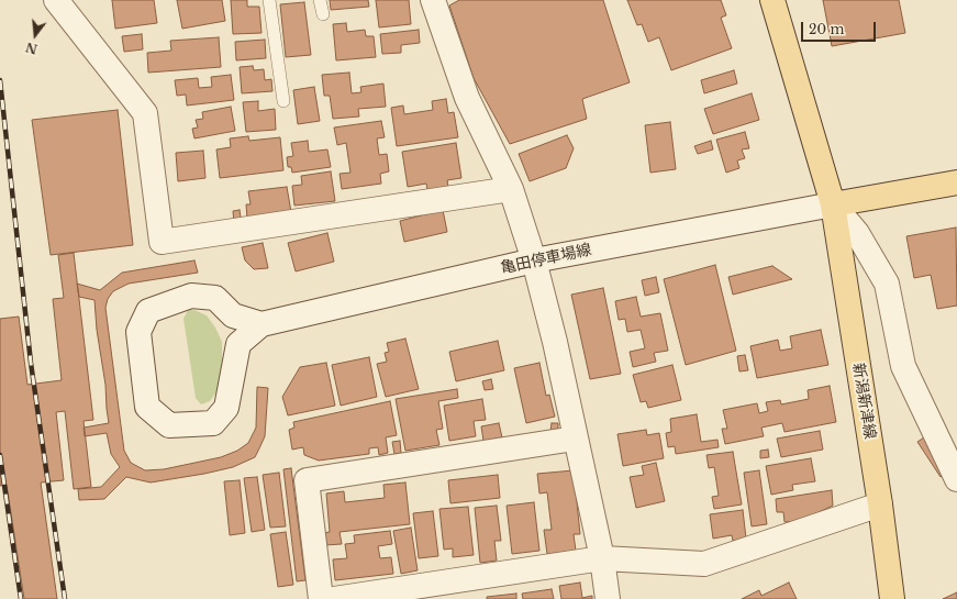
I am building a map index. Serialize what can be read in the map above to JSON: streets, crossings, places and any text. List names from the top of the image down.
{
  "streets": {
    "main road": ["新潟新津線"],
    "street": ["亀田停車場線"]
  },
  "crossings": [
    ["亀田停車場線", "新潟新津線"]
  ],
  "scale_bar": "20 m",
  "north": "bottom"
}
